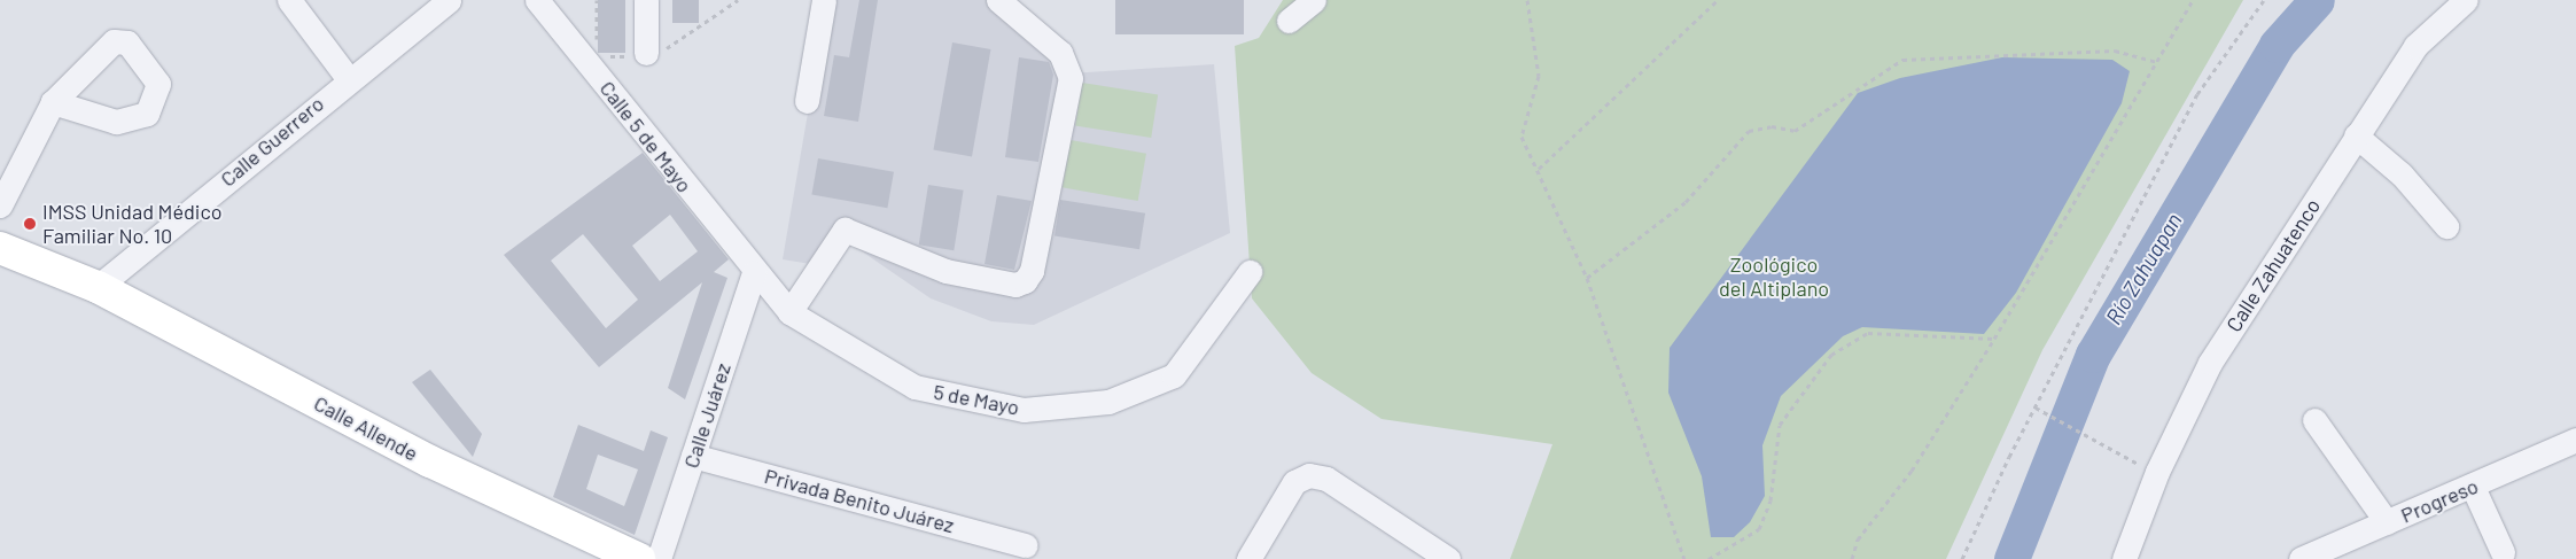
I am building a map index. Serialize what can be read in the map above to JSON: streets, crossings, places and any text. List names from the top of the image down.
{
  "streets": {
    "main road": ["Calle Allende"],
    "street": [
      "Calle 5 de Mayo",
      "Calle Guerrero",
      "Calle Zahuatenco",
      "5 de Mayo",
      "Calle Juárez",
      "Privada Benito Juárez",
      "Progreso"
    ]
  },
  "crossings": [
    ["Calle 5 de Mayo", "5 de Mayo"],
    ["Calle 5 de Mayo", "Calle Juárez"],
    ["Calle Guerrero", "Calle Allende"],
    ["5 de Mayo", "Calle Juárez"],
    ["Calle Juárez", "Privada Benito Juárez"]
  ],
  "water": ["Río Zahuapan"],
  "parks": ["Zoológico del Altiplano"],
  "places": ["IMSS Unidad Médico Familiar No. 10"]
}
